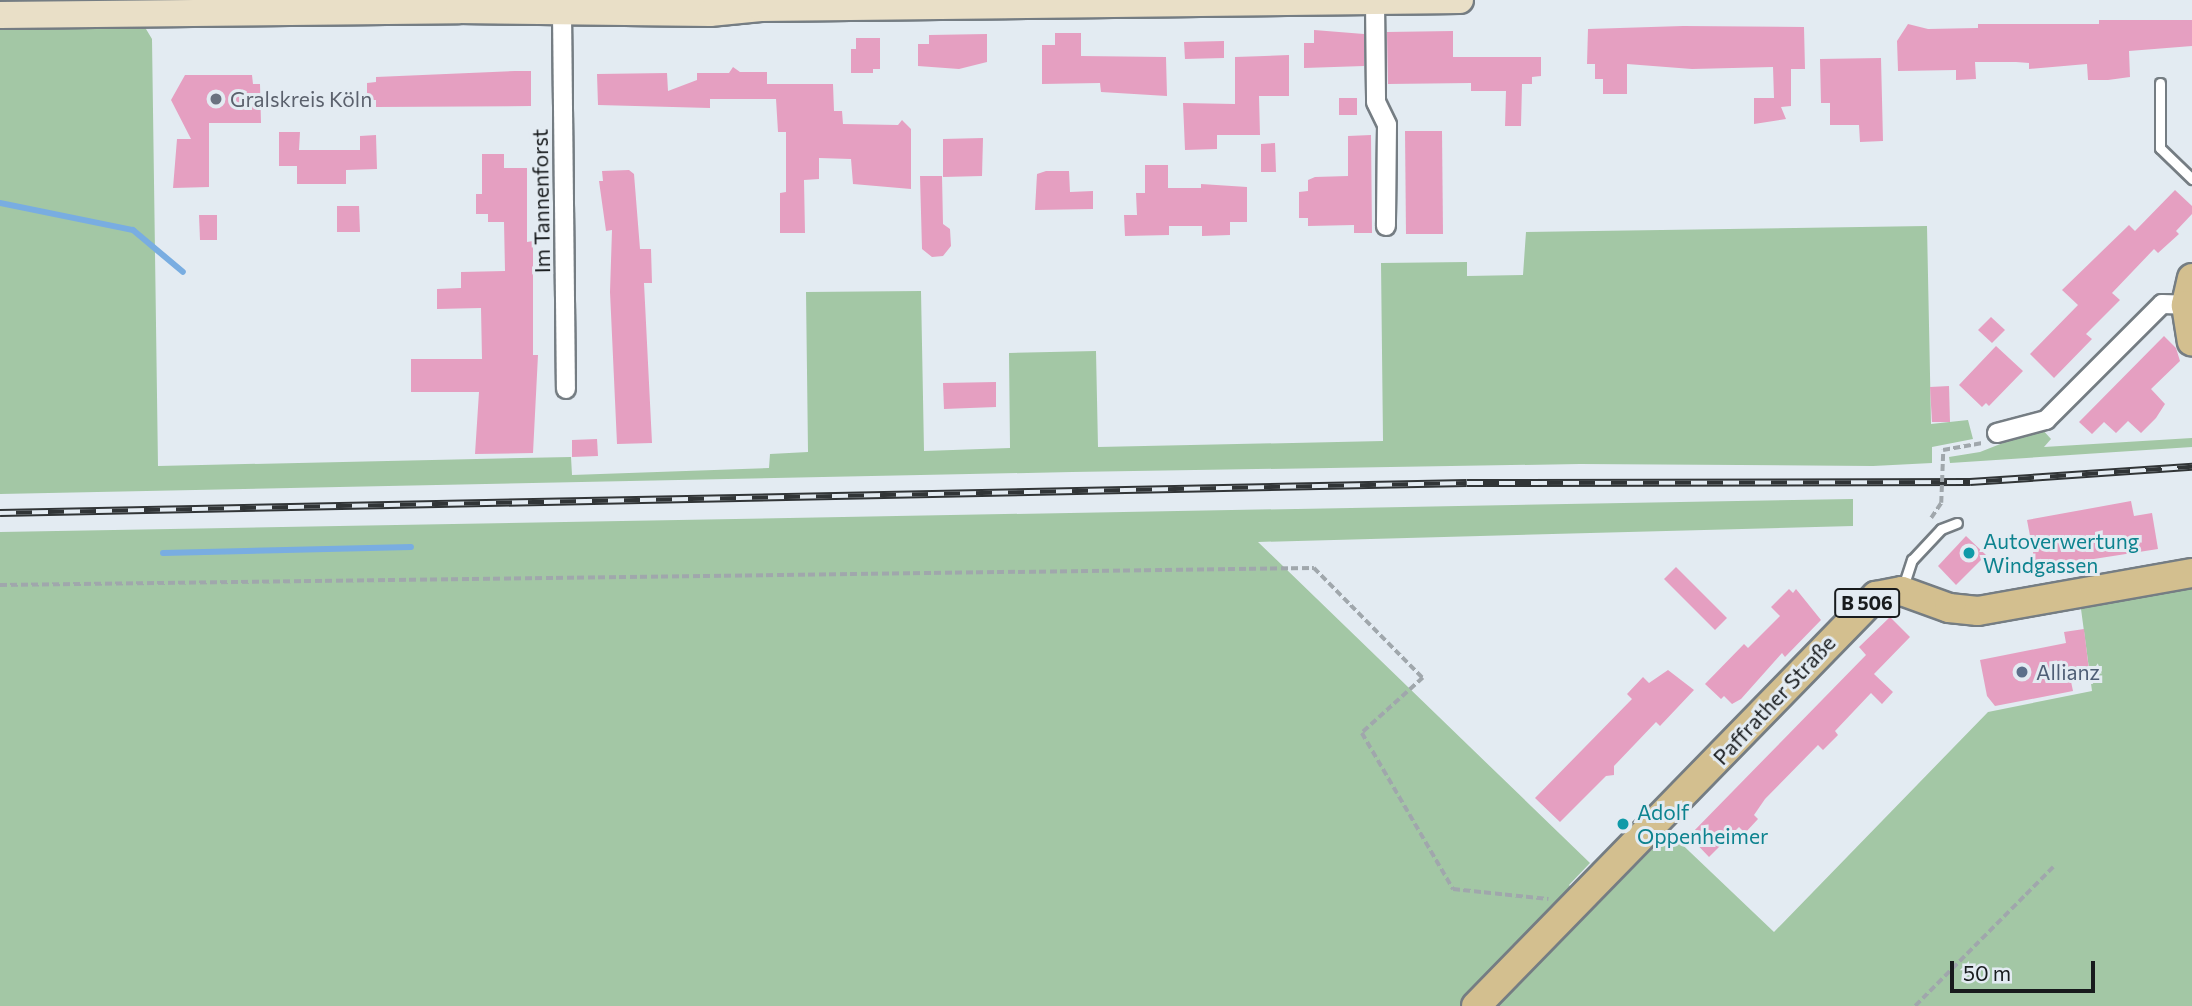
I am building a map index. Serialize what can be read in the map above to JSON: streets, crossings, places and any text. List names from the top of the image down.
{
  "streets": {
    "main road": ["B 506", "Paffrather Straße"],
    "street": ["Im Tannenforst"]
  },
  "crossings": [
    ["B 506", "Paffrather Straße"]
  ],
  "places": [
    "Gralskreis Köln",
    "Autoverwertung Windgassen",
    "Allianz",
    "Adolf Oppenheimer"
  ],
  "scale_bar": "50 m"
}
